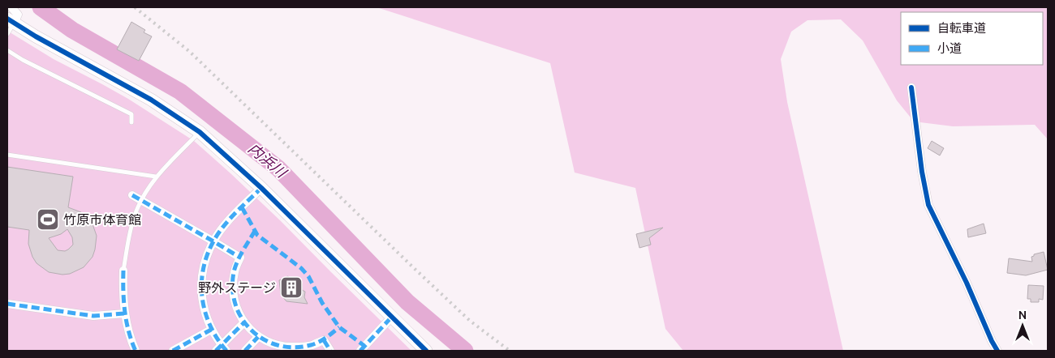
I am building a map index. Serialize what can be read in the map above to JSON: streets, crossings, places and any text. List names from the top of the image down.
{
  "water": ["内浜川"],
  "places": {
    "sports": ["竹原市体育館"],
    "building": ["野外ステージ"]
  },
  "legend": ["自転車道", "小道"],
  "north": "top"
}
